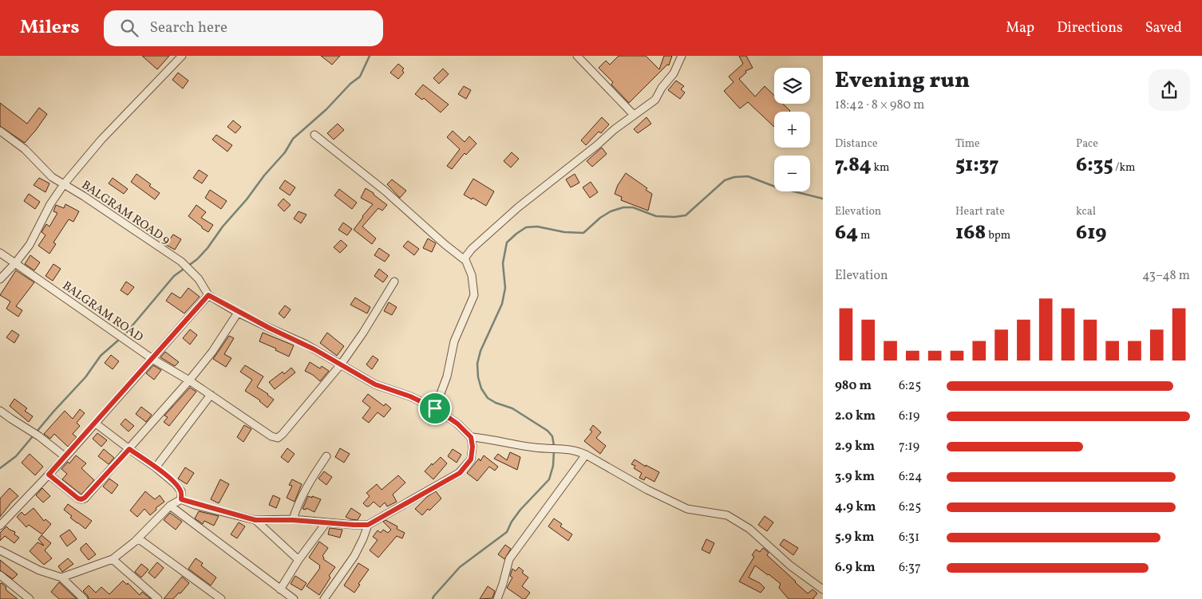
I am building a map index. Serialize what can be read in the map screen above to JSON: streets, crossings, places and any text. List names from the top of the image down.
{
  "streets": {
    "street": ["BALGRAM ROAD 9", "BALGRAM ROAD"]
  },
  "crossings": [
    ["BALGRAM ROAD 9", "BALGRAM ROAD"]
  ],
  "page": {
    "header": "Milers",
    "search": "Search here",
    "nav": ["Map", "Directions", "Saved"],
    "heading": ["Evening run", "18:42 · 8 × 980 m"],
    "map_buttons": ["+", "−"],
    "stats": [
      ["Distance", "7.84 km"],
      ["Time", "51:37"],
      ["Pace", "6:35 /km"],
      ["Elevation", "64 m"],
      ["Heart rate", "168 bpm"],
      ["kcal", "619"]
    ],
    "chart": ["Elevation", "43–48 m"],
    "list": [
      {
        "name": "980 m",
        "note": "6:25"
      },
      {
        "name": "2.0 km",
        "note": "6:19"
      },
      {
        "name": "2.9 km",
        "note": "7:19"
      },
      {
        "name": "3.9 km",
        "note": "6:24"
      },
      {
        "name": "4.9 km",
        "note": "6:25"
      },
      {
        "name": "5.9 km",
        "note": "6:31"
      },
      {
        "name": "6.9 km",
        "note": "6:37"
      }
    ]
  }
}
